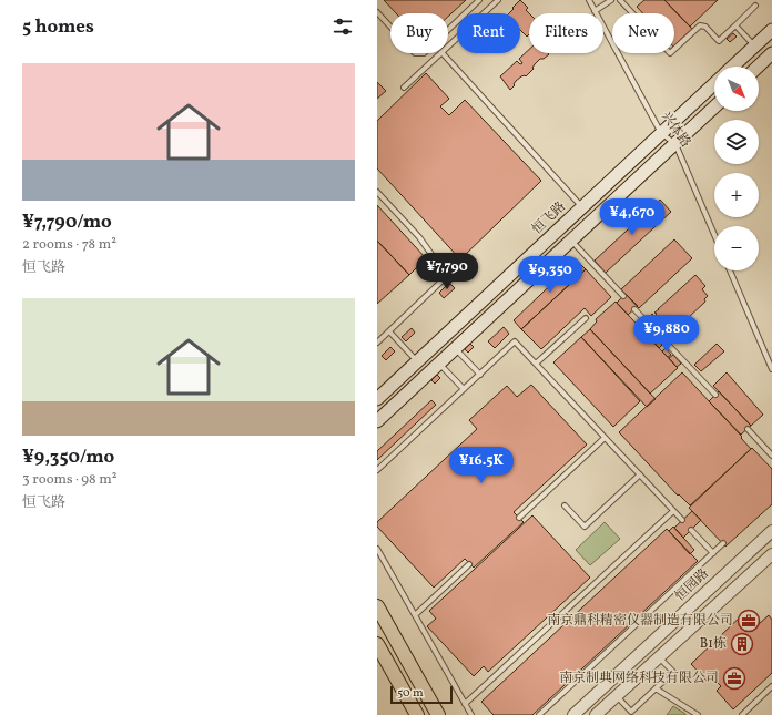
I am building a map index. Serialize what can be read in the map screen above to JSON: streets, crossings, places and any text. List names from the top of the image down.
{
  "streets": {
    "main road": ["恒飞路"],
    "street": ["恒园路"],
    "lane": ["兴体路"]
  },
  "crossings": [
    ["兴体路", "恒飞路"]
  ],
  "places": {
    "office": ["南京鼎科精密仪器制造有限公司", "南京制典网络科技有限公司"],
    "building": ["B1栋"]
  },
  "scale_bar": "50 m",
  "north": "bottom right",
  "page": {
    "heading": "5 homes",
    "chip": [
      "Buy",
      "Rent",
      "Filters",
      "New"
    ],
    "list": [
      {
        "name": "¥7,790/mo",
        "note": "2 rooms · 78 m² · 恒飞路"
      },
      {
        "name": "¥9,350/mo",
        "note": "3 rooms · 98 m² · 恒飞路"
      }
    ],
    "map_buttons": ["+", "−"],
    "price": [
      "¥4,670",
      "¥7,790",
      "¥9,350",
      "¥9,880",
      "¥16.5K"
    ],
    "scale": "50 m"
  }
}
